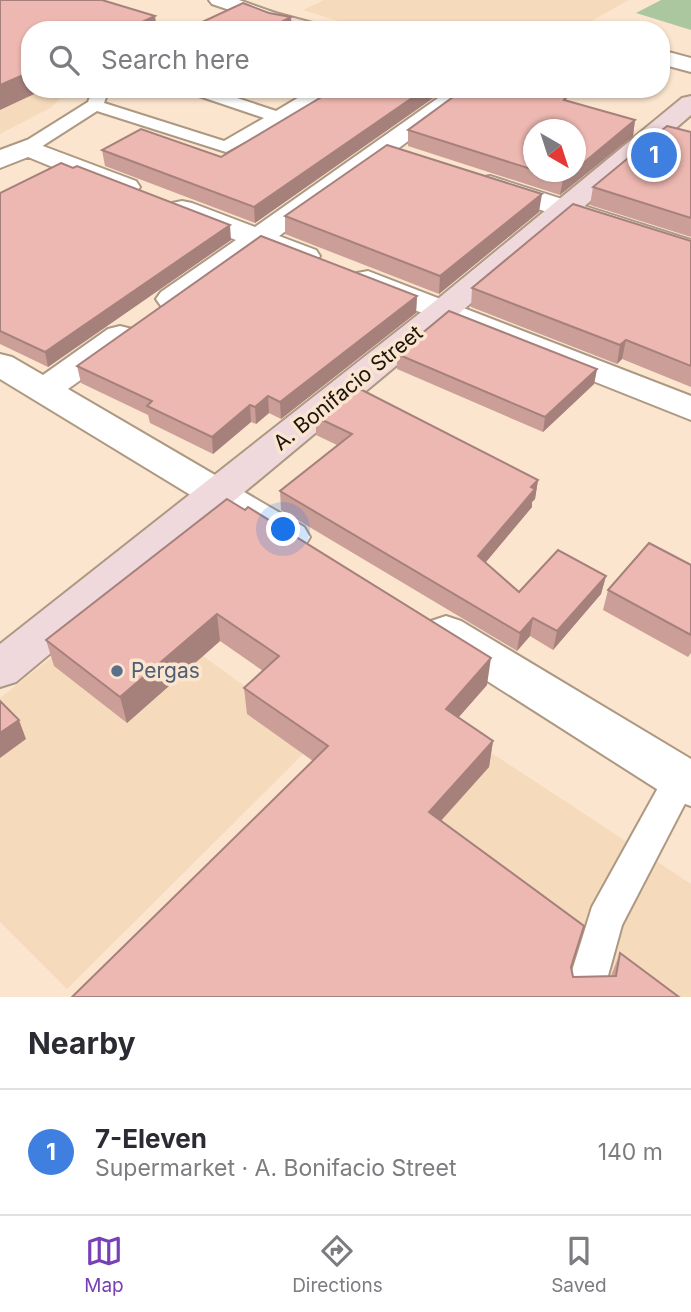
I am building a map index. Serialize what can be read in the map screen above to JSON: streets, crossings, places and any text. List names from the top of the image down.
{
  "streets": {
    "main road": ["A. Bonifacio Street"]
  },
  "places": ["Pergas"],
  "north": "bottom right",
  "page": {
    "search": "Search here",
    "pins": "1",
    "heading": "Nearby",
    "list": [
      {
        "mark": "1",
        "name": "7-Eleven",
        "note": "Supermarket · A. Bonifacio Street",
        "value": "140 m"
      }
    ],
    "nav": ["Map", "Directions", "Saved"]
  }
}
